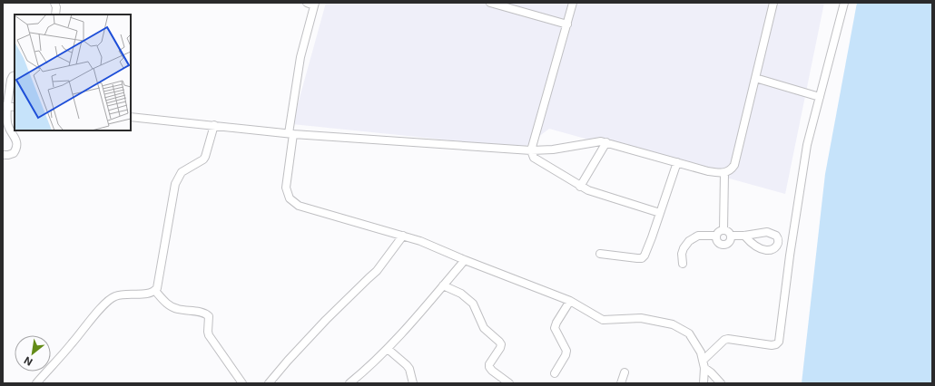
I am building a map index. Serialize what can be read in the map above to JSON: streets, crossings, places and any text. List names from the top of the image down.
{
  "north": "bottom left"
}
